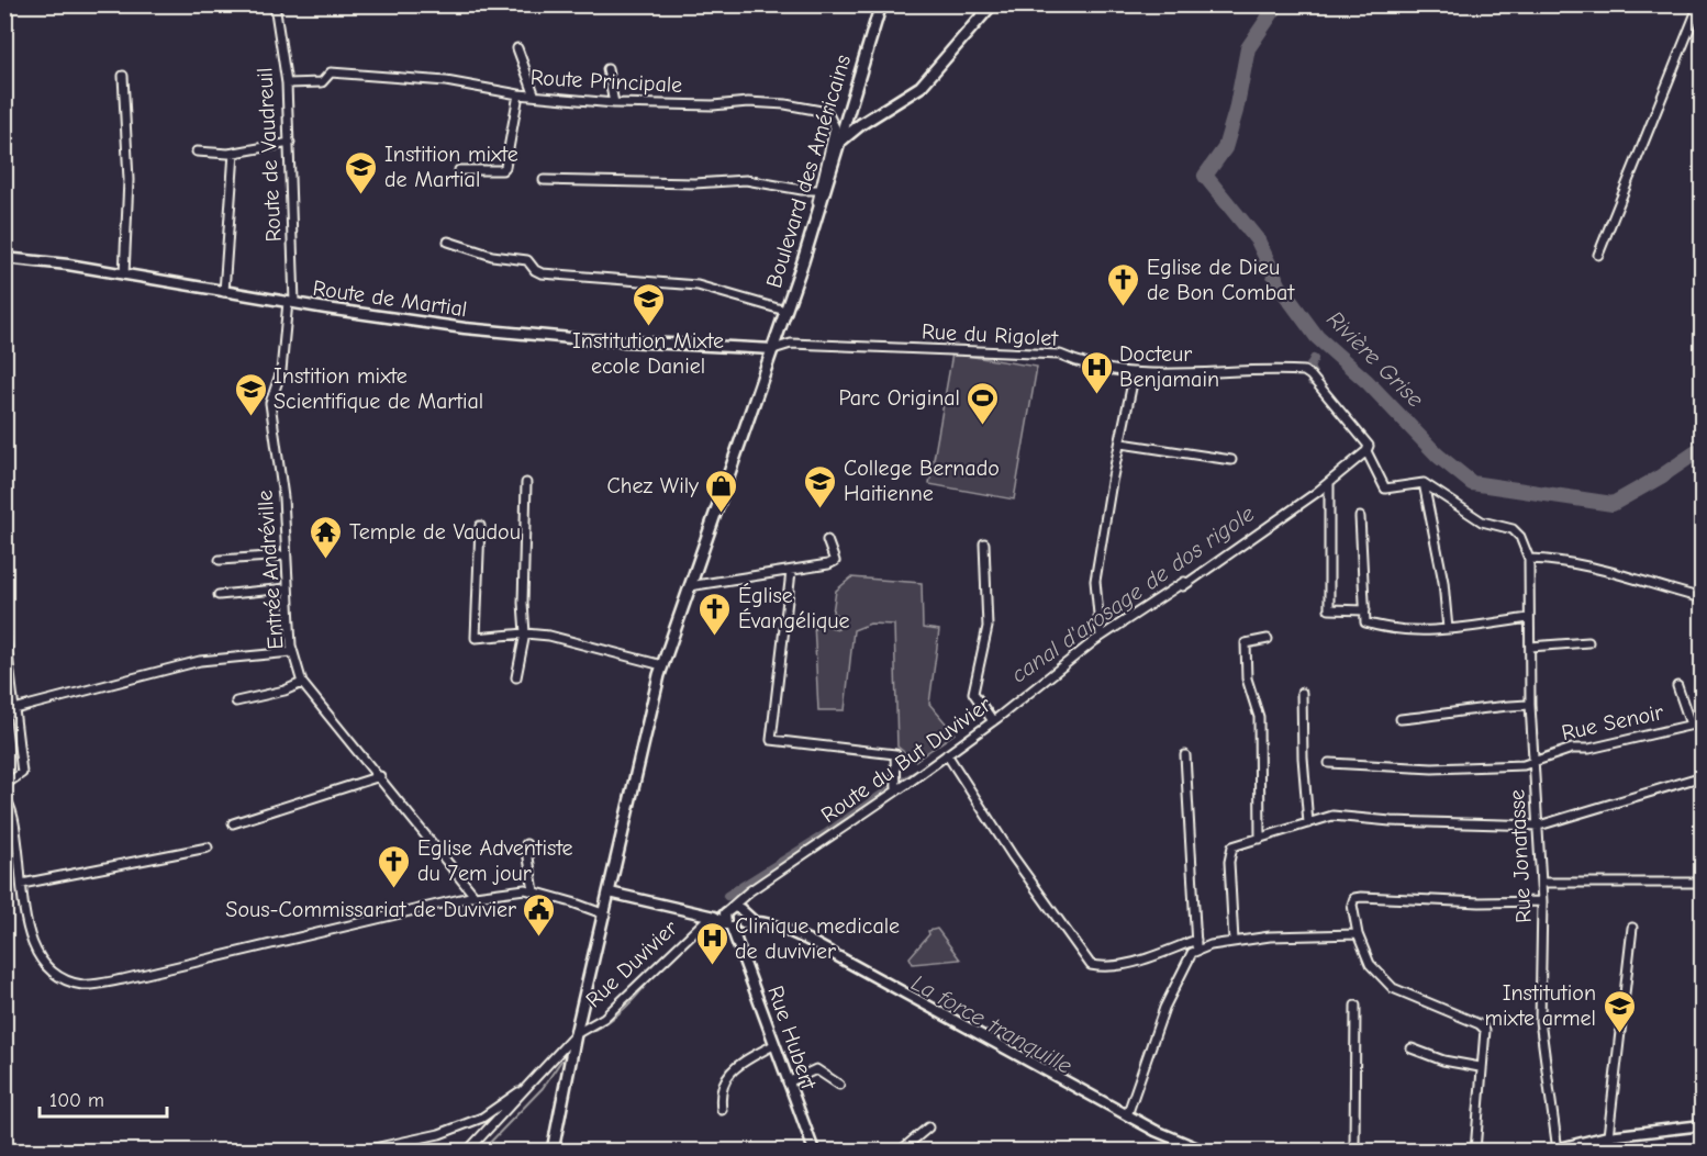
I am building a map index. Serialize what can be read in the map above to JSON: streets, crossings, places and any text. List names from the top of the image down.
{
  "streets": {
    "main road": ["Boulevard des Américains"],
    "street": [
      "Route Principale",
      "Route de Vaudreuil",
      "Route de Martial",
      "Rue du Rigolet",
      "Entrée Andréville",
      "Rue Senoir",
      "Route du But Duvivier",
      "Rue Jonatasse",
      "Rue Duvivier",
      "Rue Hubert"
    ]
  },
  "crossings": [
    ["Route Principale", "Route de Vaudreuil"],
    ["Route Principale", "Boulevard des Américains"],
    ["Route de Vaudreuil", "Route de Martial"],
    ["Route de Vaudreuil", "Entrée Andréville"],
    ["Boulevard des Américains", "Route de Martial"],
    ["Boulevard des Américains", "Rue du Rigolet"],
    ["Boulevard des Américains", "Rue Duvivier"],
    ["Route de Martial", "Rue du Rigolet"],
    ["Route de Martial", "Entrée Andréville"],
    ["Rue du Rigolet", "Route du But Duvivier"],
    ["Rue Senoir", "Rue Jonatasse"],
    ["Route du But Duvivier", "Rue Hubert"]
  ],
  "water": ["Rivière Grise", "canal d'arosage de dos rigole", "La force tranquille"],
  "places": {
    "school or university": [
      "Instition mixte de Martial",
      "Institution Mixte ecole Daniel",
      "Instition mixte Scientifique de Martial",
      "College Bernado Haitienne",
      "Institution mixte armel"
    ],
    "church": ["Eglise de Dieu de Bon Combat", "Église Évangélique", "Eglise Adventiste du 7em jour"],
    "hospital": ["Docteur Benjamain", "Clinique medicale de duvivier"],
    "sports": ["Parc Original"],
    "shop": ["Chez Wily"],
    "temple": ["Temple de Vaudou"],
    "public building": ["Sous-Commissariat de Duvivier"]
  },
  "scale_bar": "100 m"
}
